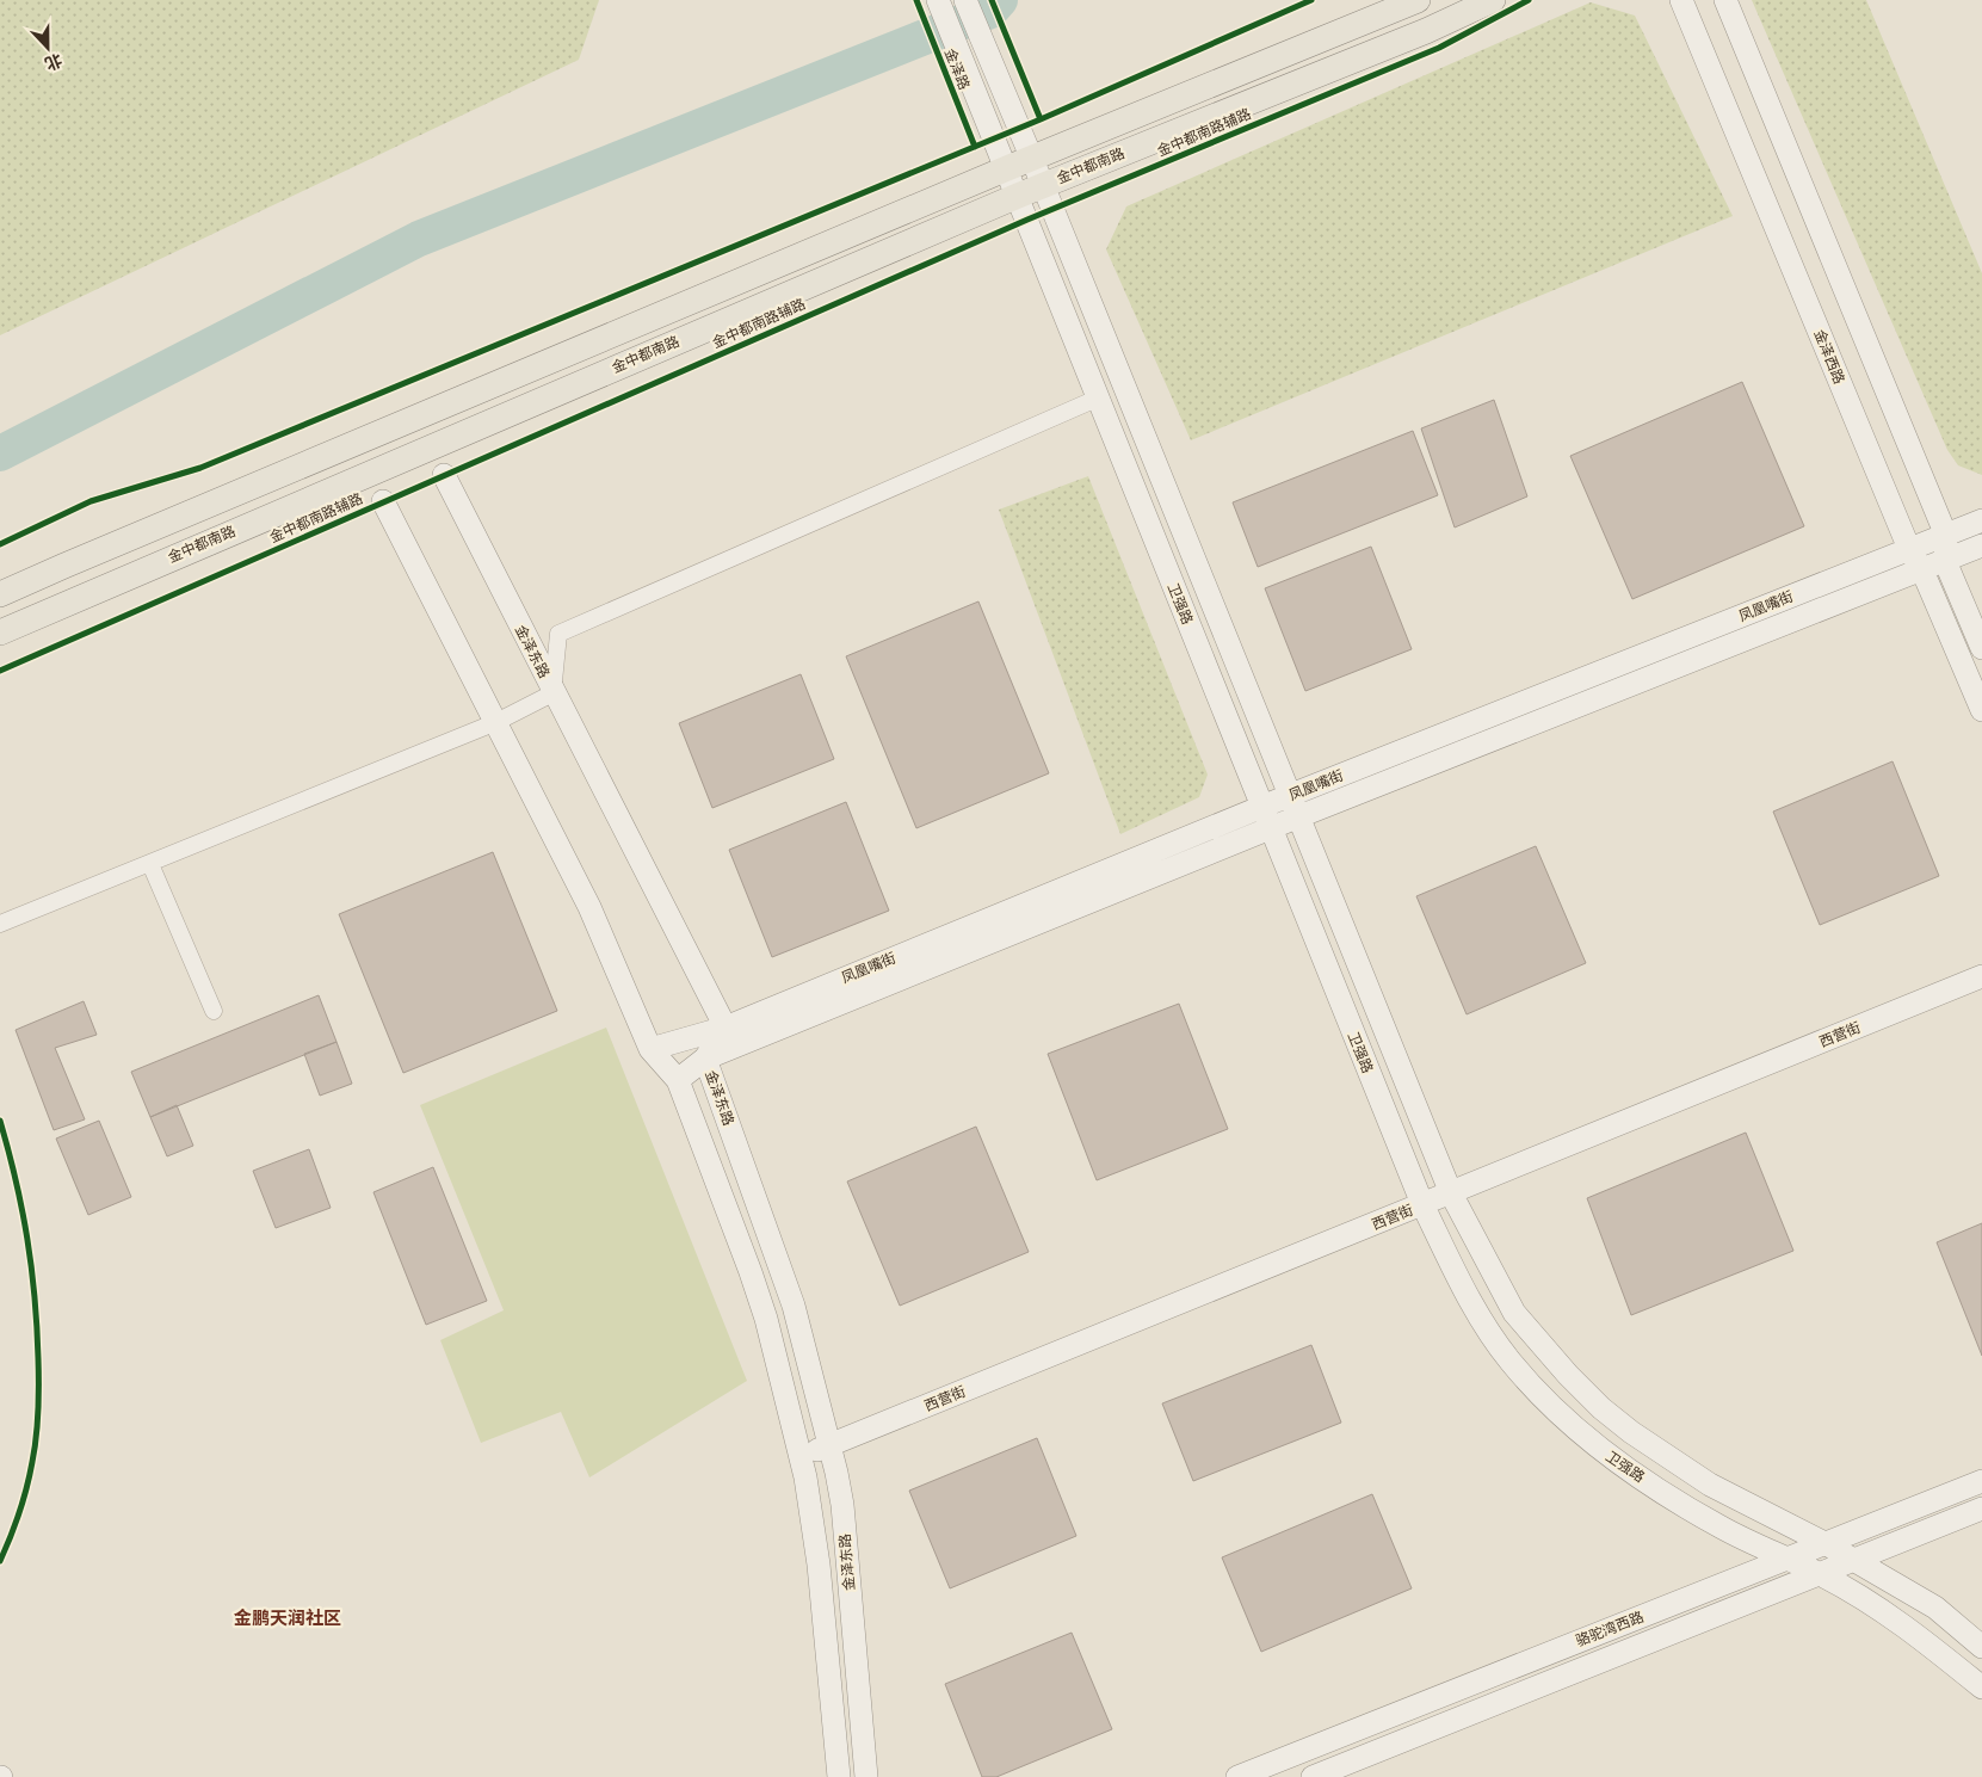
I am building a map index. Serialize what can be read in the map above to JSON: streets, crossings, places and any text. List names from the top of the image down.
{
  "streets": {
    "main road": ["金中都南路"],
    "street": [
      "金泽路",
      "金泽西路",
      "卫强路",
      "凤凰嘴街",
      "金泽东路",
      "西营街",
      "骆驼湾西路"
    ],
    "cycle path": ["金中都南路辅路"]
  },
  "crossings": [
    ["金泽路", "金中都南路"],
    ["金泽路", "卫强路"],
    ["金中都南路", "卫强路"],
    ["金泽西路", "凤凰嘴街"],
    ["卫强路", "凤凰嘴街"],
    ["卫强路", "西营街"],
    ["卫强路", "骆驼湾西路"],
    ["凤凰嘴街", "金泽东路"],
    ["金泽东路", "西营街"]
  ],
  "districts": ["金鹏天润社区"],
  "north": "bottom"
}
